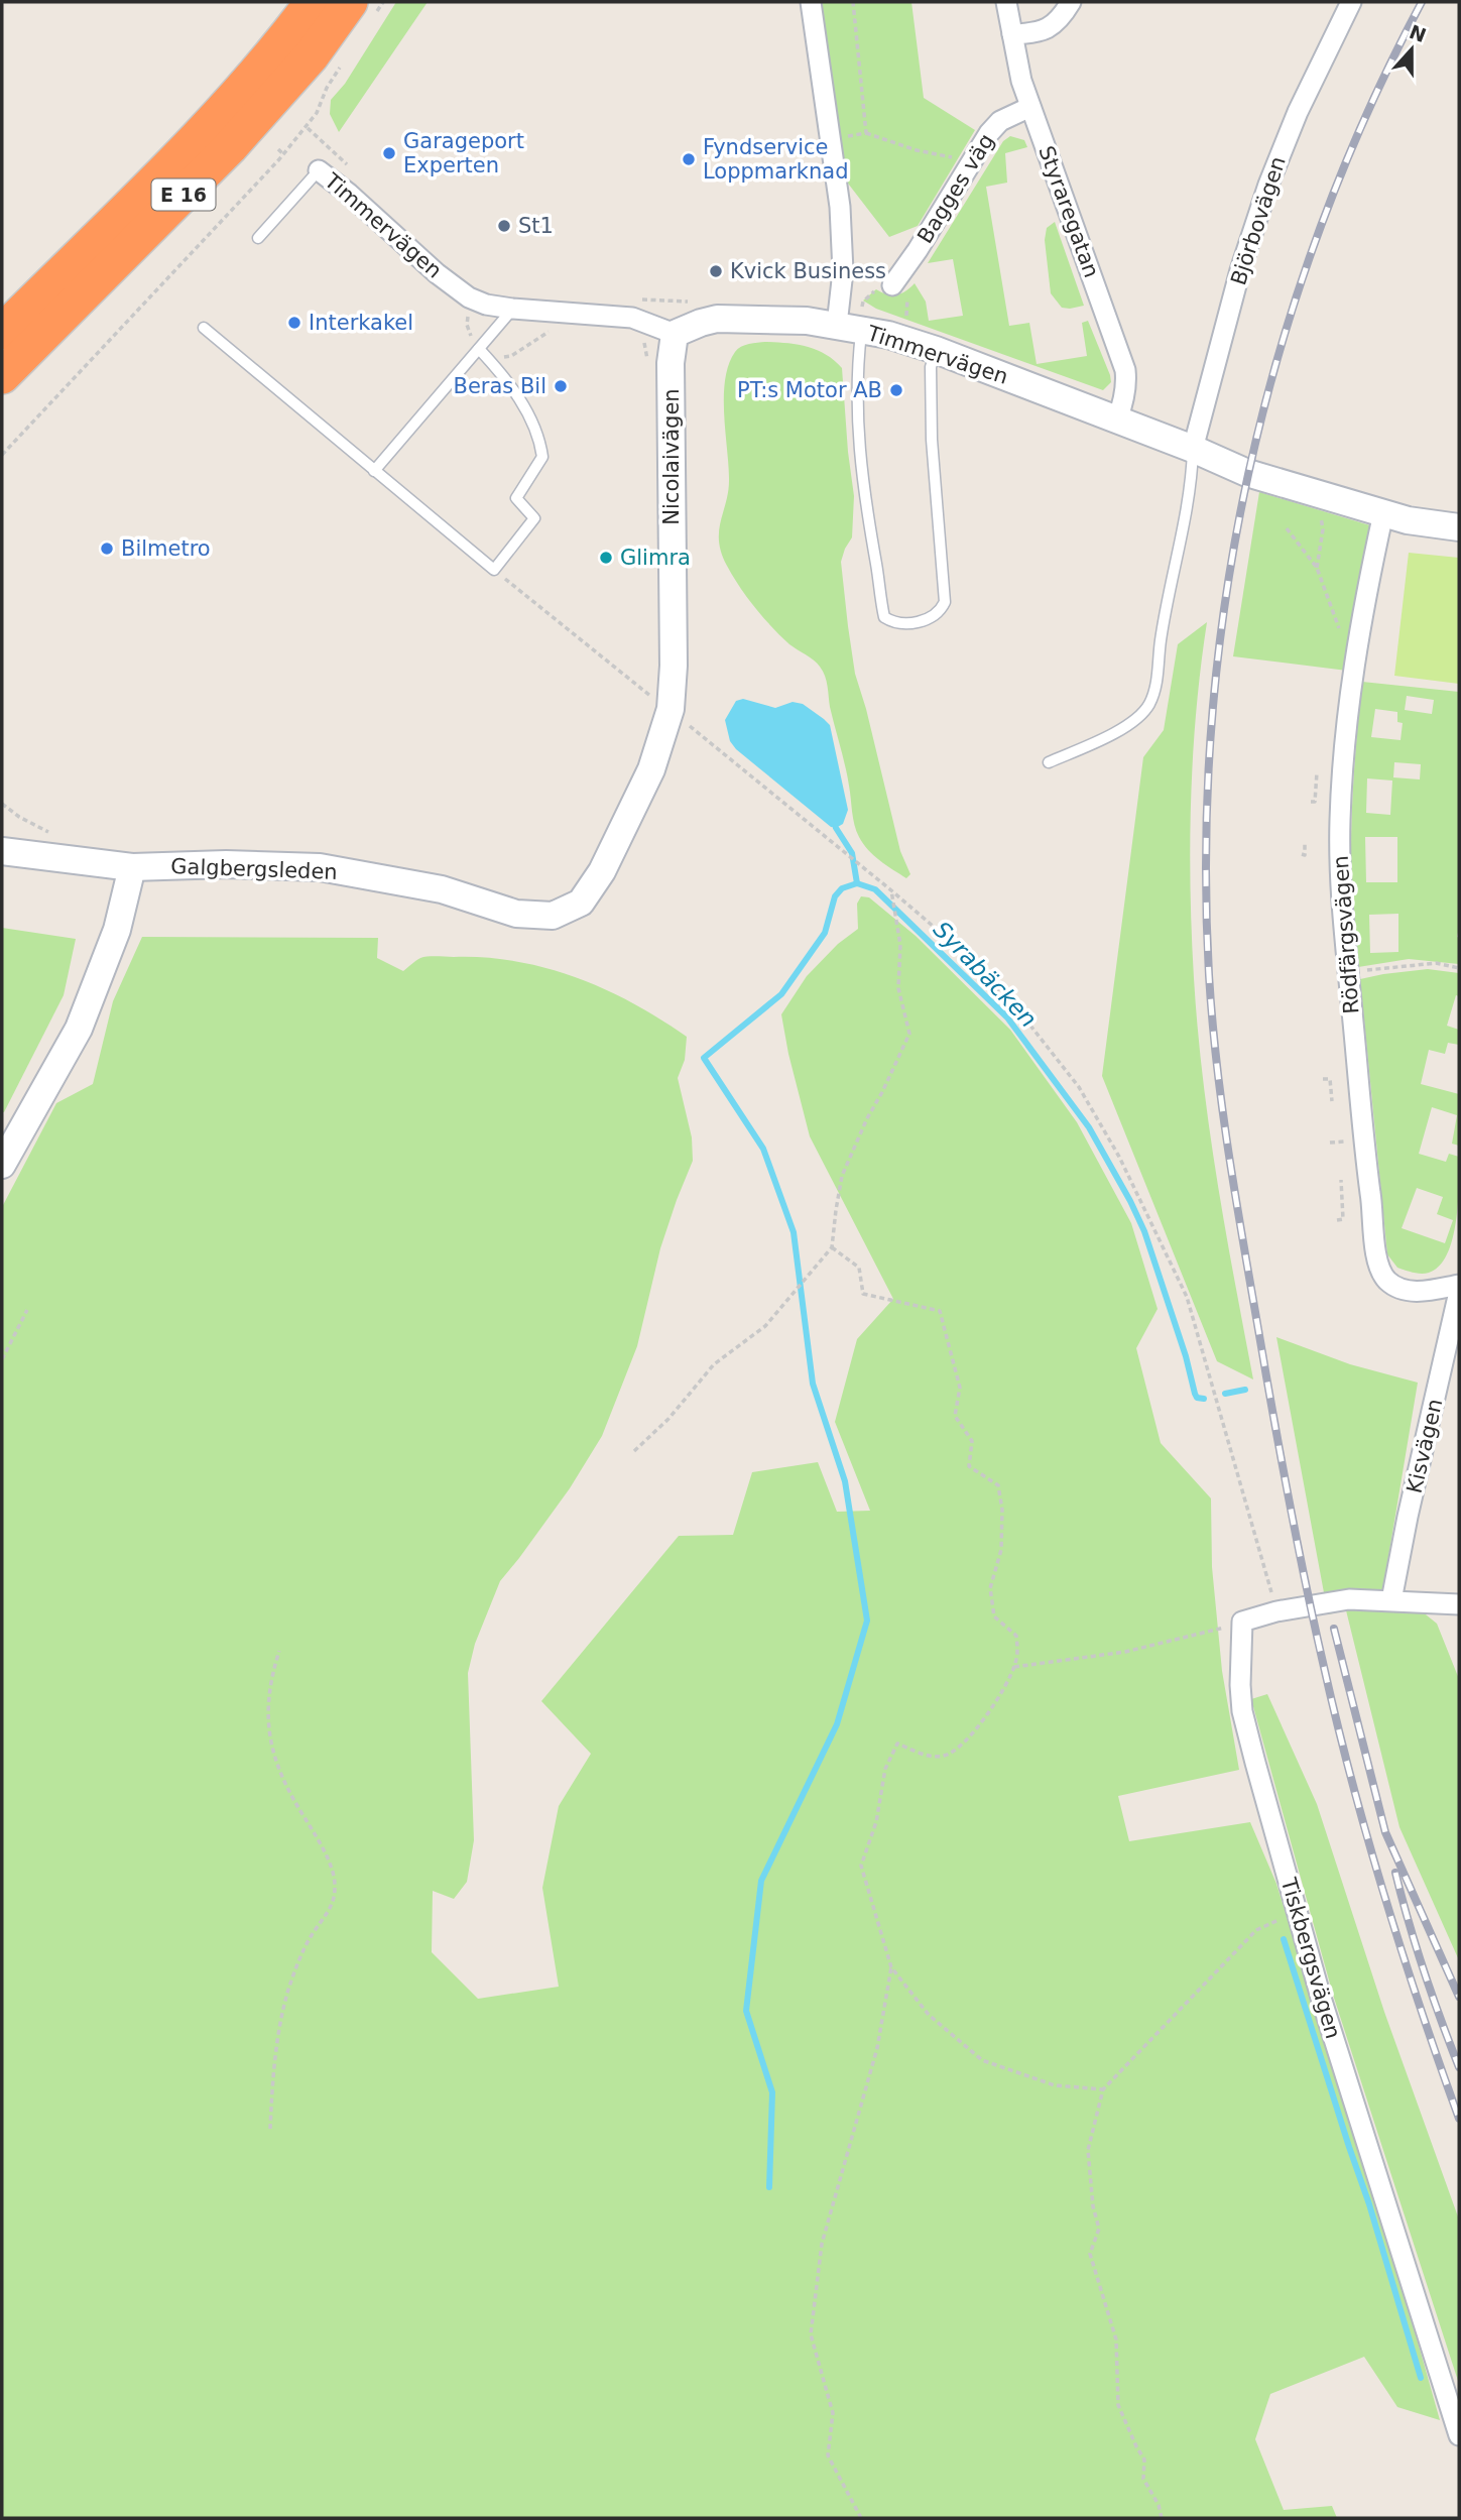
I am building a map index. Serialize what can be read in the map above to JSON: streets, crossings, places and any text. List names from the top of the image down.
{
  "streets": {
    "highway": ["E 16"],
    "street": [
      "Bagges väg",
      "Styraregatan",
      "Björbovägen",
      "Timmervägen",
      "Nicolaivägen",
      "Galgbergsleden",
      "Rödfärgsvägen",
      "Kisvägen",
      "Tiskbergsvägen"
    ]
  },
  "crossings": [
    ["Bagges väg", "Styraregatan"],
    ["Styraregatan", "Timmervägen"],
    ["Björbovägen", "Timmervägen"],
    ["Timmervägen", "Nicolaivägen"],
    ["Timmervägen", "Rödfärgsvägen"],
    ["Nicolaivägen", "Galgbergsleden"]
  ],
  "water": ["Syrabäcken"],
  "places": [
    "Garageport Experten",
    "Fyndservice Loppmarknad",
    "St1",
    "Kvick Business",
    "Interkakel",
    "Beras Bil",
    "PT:s Motor AB",
    "Bilmetro",
    "Glimra"
  ],
  "north": "top"
}
